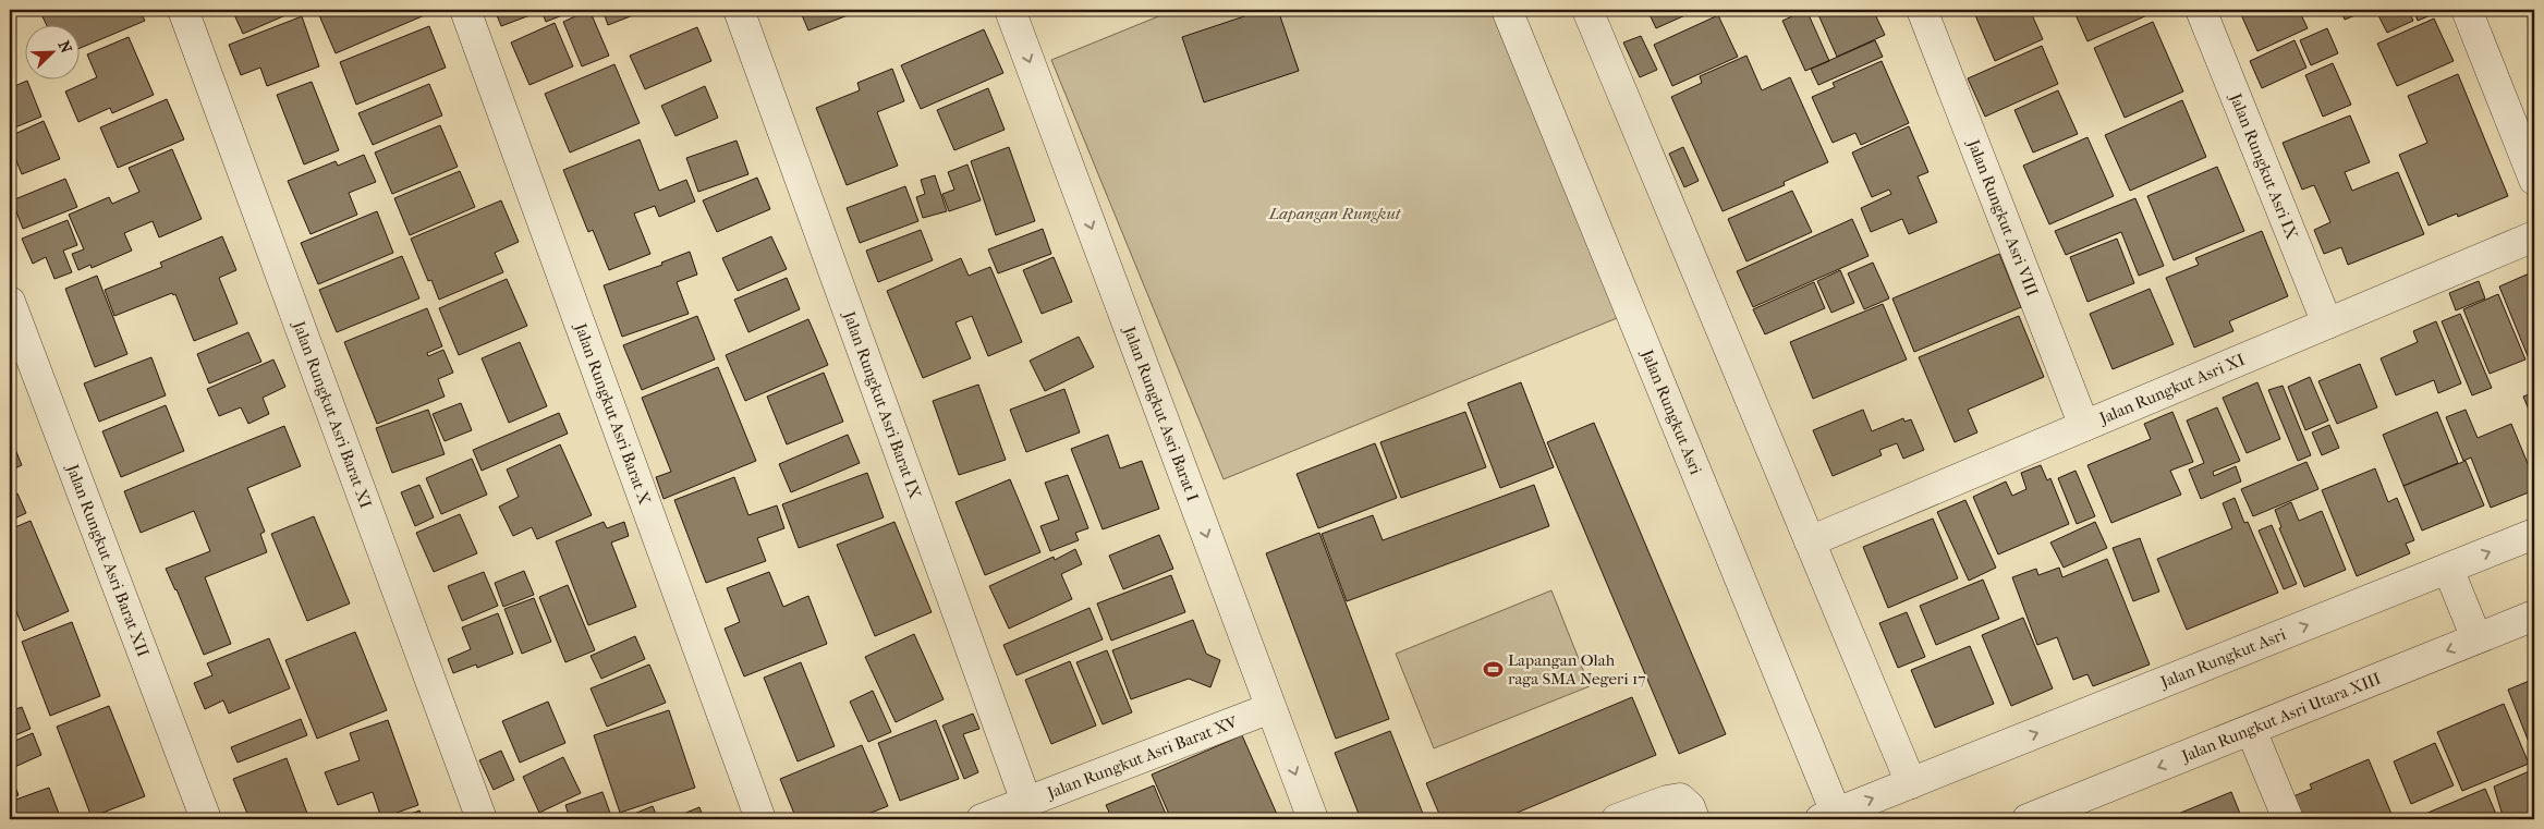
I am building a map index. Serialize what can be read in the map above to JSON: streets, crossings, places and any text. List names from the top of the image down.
{
  "streets": {
    "street": [
      "Jalan Rungkut Asri IX",
      "Jalan Rungkut Asri VIII",
      "Jalan Rungkut Asri XI",
      "Jalan Rungkut Asri Barat IX",
      "Jalan Rungkut Asri",
      "Jalan Rungkut Asri Barat XI",
      "Jalan Rungkut Asri Barat X",
      "Jalan Rungkut Asri Barat I",
      "Jalan Rungkut Asri Barat XII",
      "Jalan Rungkut Asri Utara XIII",
      "Jalan Rungkut Asri Barat XV"
    ]
  },
  "crossings": [
    ["Jalan Rungkut Asri IX", "Jalan Rungkut Asri XI"],
    ["Jalan Rungkut Asri VIII", "Jalan Rungkut Asri XI"],
    ["Jalan Rungkut Asri Barat IX", "Jalan Rungkut Asri Barat XV"],
    ["Jalan Rungkut Asri Barat I", "Jalan Rungkut Asri Barat XV"]
  ],
  "one_way": ["Jalan Rungkut Asri", "Jalan Rungkut Asri Barat I", "Jalan Rungkut Asri Utara XIII"],
  "parks": ["Lapangan Rungkut"],
  "places": {
    "sports": ["Lapangan Olah raga SMA Negeri 17"]
  },
  "north": "top right"
}
